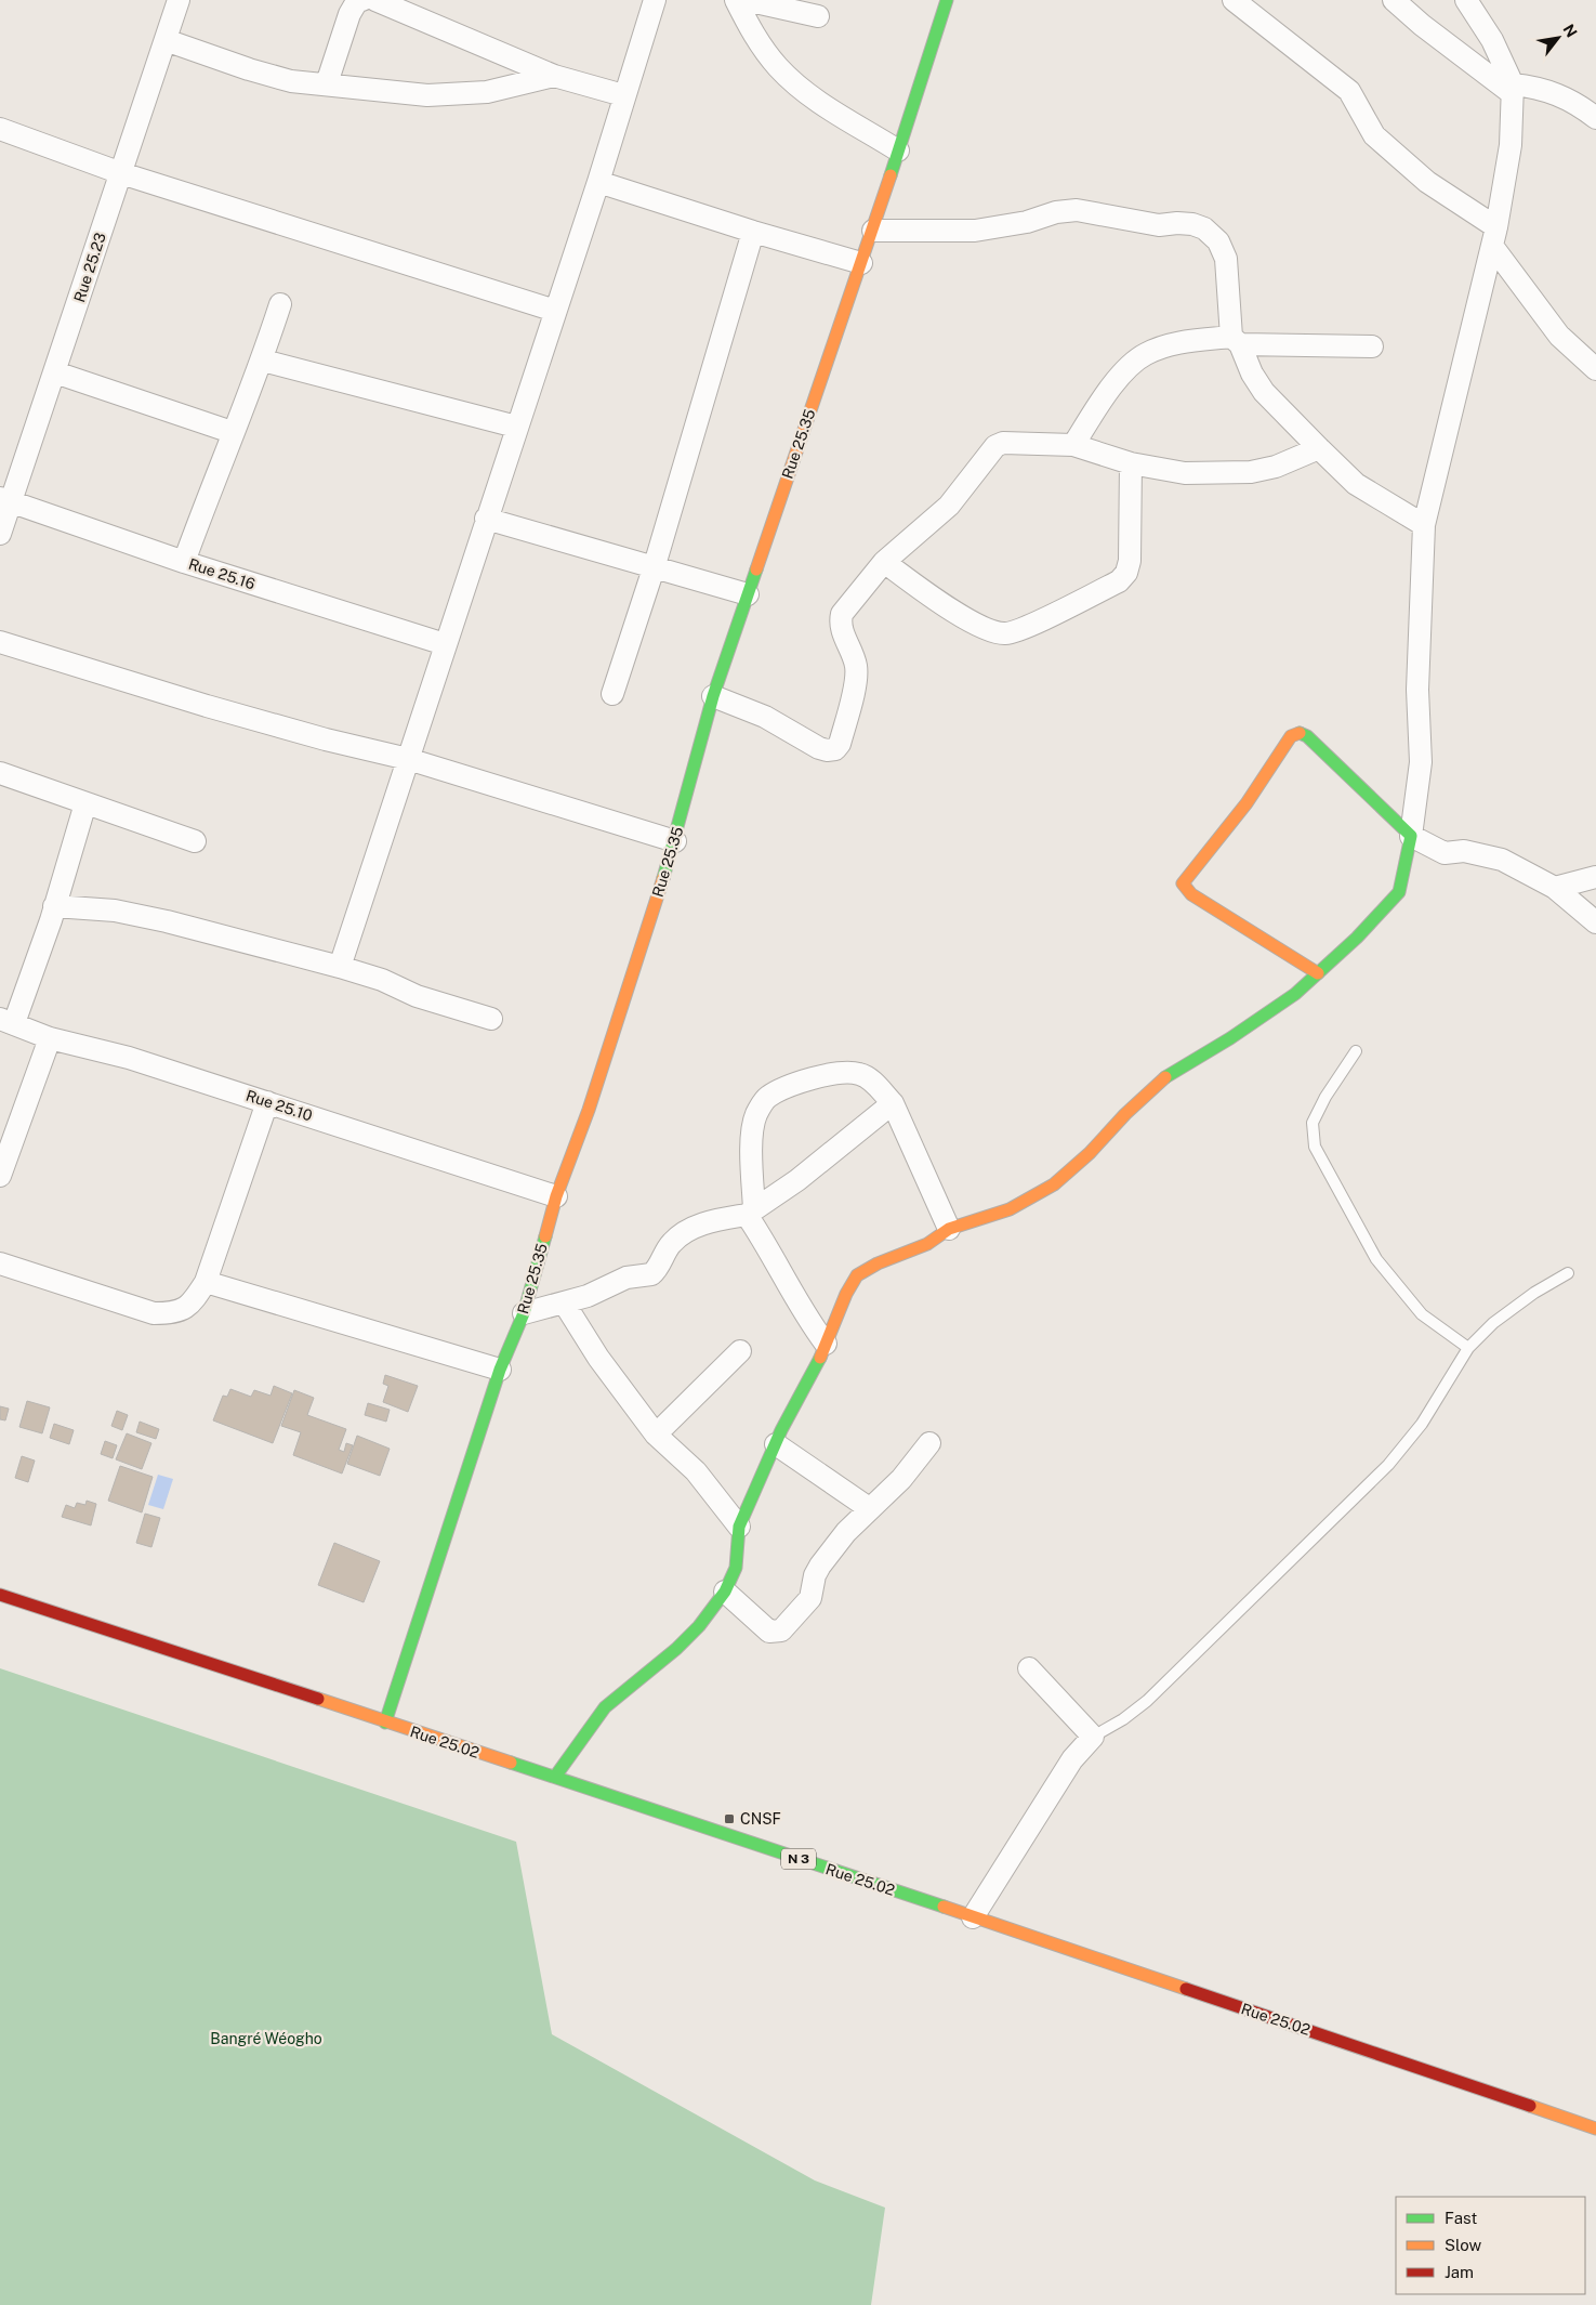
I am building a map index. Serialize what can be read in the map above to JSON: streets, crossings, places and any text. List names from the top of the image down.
{
  "streets": {
    "street": [
      "Rue 25.23",
      "Rue 25.35",
      "Rue 25.16",
      "Rue 25.10",
      "Rue 25.02",
      "N 3"
    ]
  },
  "crossings": [
    ["Rue 25.23", "Rue 25.16"],
    ["Rue 25.35", "Rue 25.10"],
    ["Rue 25.35", "Rue 25.02"]
  ],
  "parks": ["Bangré Wéogho"],
  "places": {
    "transit": ["CNSF"]
  },
  "legend": ["Fast", "Slow", "Jam"],
  "north": "top right"
}
